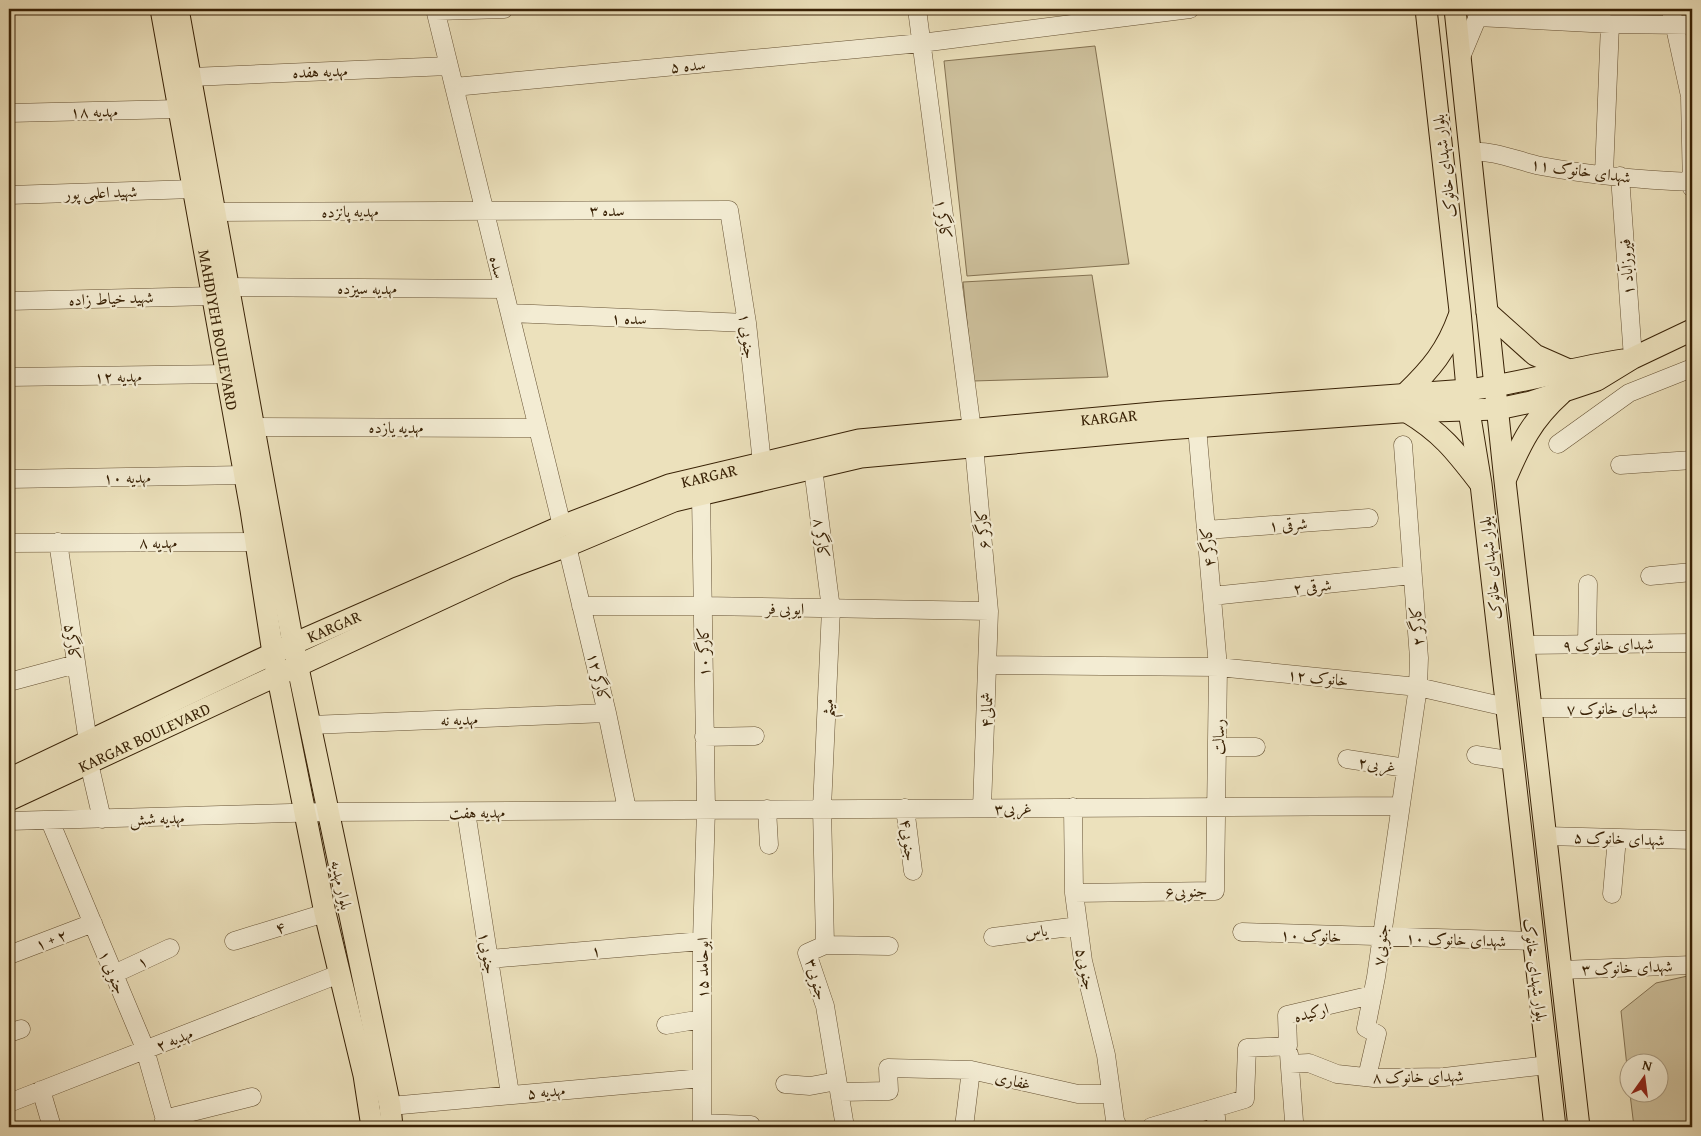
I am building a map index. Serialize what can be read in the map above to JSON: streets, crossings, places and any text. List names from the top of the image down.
{
  "streets": {
    "main road": [
      "بلوار شهدای خانوک",
      "MAHDIYEH BOULEVARD",
      "KARGAR",
      "KARGAR BOULEVARD",
      "بلوار مهدیه"
    ],
    "street": [
      "سده ۵",
      "مهدیه هفده",
      "مهدیه ۱۸",
      "شهدای خانوک ۱۱",
      "شهید اعلمی پور",
      "سده ۳",
      "مهدیه پانزده",
      "کارگر ۱",
      "سده",
      "فیروزآباد ۱",
      "مهدیه سیزده",
      "شهید خیاط زاده",
      "سده ۱",
      "۱ جنوبی",
      "مهدیه ۱۲",
      "مهدیه یازده",
      "مهدیه ۱۰",
      "شرقی ۱",
      "کارگر ۶",
      "کارگر ۸",
      "مهدیه ۸",
      "کارگر ۴",
      "شرقی ۲",
      "ایوبی فر",
      "کارگر ۲",
      "کارگر۵",
      "شهدای خانوک ۹",
      "کارگر ۱۰",
      "کارگر ۱۲",
      "خانوک ۱۲",
      "میثم",
      "شهدای خانوک ۷",
      "شمالی۴",
      "مهدیه نه",
      "رسالت",
      "غربی۲",
      "غربی۳",
      "مهدیه هفت",
      "مهدیه شش",
      "شهدای خانوک ۵",
      "جنوبی۴",
      "جنوبی۶",
      "۴",
      "یاس",
      "خانوک ۱۰",
      "۱ + ۲",
      "شهدای خانوک ۱۰",
      "جنوبی۷",
      "۱",
      "جنوبی۱",
      "شهدای خانوک ۳",
      "ابوحامد ۱۵",
      "جنوبی۵",
      "جنوبی۳",
      "ارکیده",
      "مهدیه ۲",
      "شهدای خانوک ۸",
      "غفاری",
      "مهدیه ۵"
    ]
  },
  "crossings": [
    ["سده ۵", "کارگر ۱"],
    ["سده ۵", "سده"],
    ["مهدیه هفده", "سده"],
    ["مهدیه هفده", "MAHDIYEH BOULEVARD"],
    ["مهدیه ۱۸", "MAHDIYEH BOULEVARD"],
    ["بلوار شهدای خانوک", "شهدای خانوک ۱۱"],
    ["بلوار شهدای خانوک", "KARGAR"],
    ["بلوار شهدای خانوک", "شهدای خانوک ۹"],
    ["بلوار شهدای خانوک", "خانوک ۱۲"],
    ["بلوار شهدای خانوک", "شهدای خانوک ۷"],
    ["بلوار شهدای خانوک", "شهدای خانوک ۵"],
    ["بلوار شهدای خانوک", "شهدای خانوک ۱۰"],
    ["بلوار شهدای خانوک", "شهدای خانوک ۳"],
    ["بلوار شهدای خانوک", "شهدای خانوک ۸"],
    ["شهدای خانوک ۱۱", "فیروزآباد ۱"],
    ["شهید اعلمی پور", "MAHDIYEH BOULEVARD"],
    ["سده ۳", "مهدیه پانزده"],
    ["سده ۳", "سده"],
    ["سده ۳", "۱ جنوبی"],
    ["مهدیه پانزده", "سده"],
    ["مهدیه پانزده", "MAHDIYEH BOULEVARD"],
    ["کارگر ۱", "KARGAR"],
    ["کارگر ۱", "کارگر ۶"],
    ["سده", "مهدیه سیزده"],
    ["سده", "سده ۱"],
    ["سده", "KARGAR"],
    ["سده", "مهدیه یازده"],
    ["سده", "کارگر ۱۲"],
    ["فیروزآباد ۱", "KARGAR"],
    ["مهدیه سیزده", "شهید خیاط زاده"],
    ["مهدیه سیزده", "MAHDIYEH BOULEVARD"],
    ["شهید خیاط زاده", "MAHDIYEH BOULEVARD"],
    ["سده ۱", "۱ جنوبی"],
    ["MAHDIYEH BOULEVARD", "مهدیه ۱۲"],
    ["MAHDIYEH BOULEVARD", "KARGAR"],
    ["MAHDIYEH BOULEVARD", "مهدیه یازده"],
    ["MAHDIYEH BOULEVARD", "مهدیه ۱۰"],
    ["MAHDIYEH BOULEVARD", "مهدیه ۸"],
    ["MAHDIYEH BOULEVARD", "بلوار مهدیه"],
    ["۱ جنوبی", "KARGAR"],
    ["۱ جنوبی", "مهدیه شش"],
    ["۱ جنوبی", "۱ + ۲"],
    ["۱ جنوبی", "۱"],
    ["۱ جنوبی", "مهدیه ۲"],
    ["KARGAR", "کارگر ۶"],
    ["KARGAR", "کارگر ۸"],
    ["KARGAR", "کارگر ۴"],
    ["KARGAR", "کارگر۵"],
    ["KARGAR", "کارگر ۱۰"],
    ["KARGAR", "کارگر ۱۲"],
    ["KARGAR", "KARGAR BOULEVARD"],
    ["KARGAR", "بلوار مهدیه"],
    ["شرقی ۱", "کارگر ۴"],
    ["کارگر ۶", "ایوبی فر"],
    ["کارگر ۶", "شمالی۴"],
    ["کارگر ۸", "ایوبی فر"],
    ["کارگر ۸", "میثم"],
    ["مهدیه ۸", "کارگر۵"],
    ["کارگر ۴", "شرقی ۲"],
    ["کارگر ۴", "خانوک ۱۲"],
    ["کارگر ۴", "رسالت"],
    ["شرقی ۲", "کارگر ۲"],
    ["ایوبی فر", "کارگر ۱۰"],
    ["ایوبی فر", "کارگر ۱۲"],
    ["ایوبی فر", "میثم"],
    ["ایوبی فر", "شمالی۴"],
    ["کارگر ۲", "خانوک ۱۲"],
    ["کارگر ۲", "غربی۲"],
    ["کارگر ۲", "غربی۳"],
    ["کارگر ۲", "جنوبی۷"],
    ["کارگر۵", "KARGAR BOULEVARD"],
    ["کارگر۵", "مهدیه شش"],
    ["کارگر ۱۰", "غربی۳"],
    ["کارگر ۱۰", "ابوحامد ۱۵"],
    ["کارگر ۱۲", "مهدیه نه"],
    ["کارگر ۱۲", "غربی۳"],
    ["کارگر ۱۲", "مهدیه هفت"],
    ["خانوک ۱۲", "شمالی۴"],
    ["خانوک ۱۲", "رسالت"],
    ["میثم", "غربی۳"],
    ["میثم", "جنوبی۳"],
    ["شمالی۴", "غربی۳"],
    ["مهدیه نه", "بلوار مهدیه"],
    ["KARGAR BOULEVARD", "بلوار مهدیه"],
    ["رسالت", "غربی۳"],
    ["رسالت", "جنوبی۶"],
    ["غربی۳", "مهدیه هفت"],
    ["غربی۳", "جنوبی۴"],
    ["غربی۳", "جنوبی۶"],
    ["غربی۳", "جنوبی۷"],
    ["غربی۳", "ابوحامد ۱۵"],
    ["غربی۳", "جنوبی۵"],
    ["غربی۳", "جنوبی۳"],
    ["مهدیه هفت", "مهدیه شش"],
    ["مهدیه هفت", "بلوار مهدیه"],
    ["مهدیه هفت", "جنوبی۱"],
    ["مهدیه شش", "بلوار مهدیه"],
    ["بلوار مهدیه", "۴"],
    ["بلوار مهدیه", "مهدیه ۲"],
    ["بلوار مهدیه", "مهدیه ۵"],
    ["جنوبی۶", "جنوبی۵"],
    ["یاس", "جنوبی۵"],
    ["خانوک ۱۰", "شهدای خانوک ۱۰"],
    ["خانوک ۱۰", "جنوبی۷"],
    ["شهدای خانوک ۱۰", "جنوبی۷"],
    ["جنوبی۷", "ارکیده"],
    ["جنوبی۷", "شهدای خانوک ۸"],
    ["۱", "جنوبی۱"],
    ["۱", "ابوحامد ۱۵"],
    ["جنوبی۱", "مهدیه ۵"],
    ["ابوحامد ۱۵", "مهدیه ۵"],
    ["جنوبی۵", "غفاری"]
  ],
  "north": "top"
}
